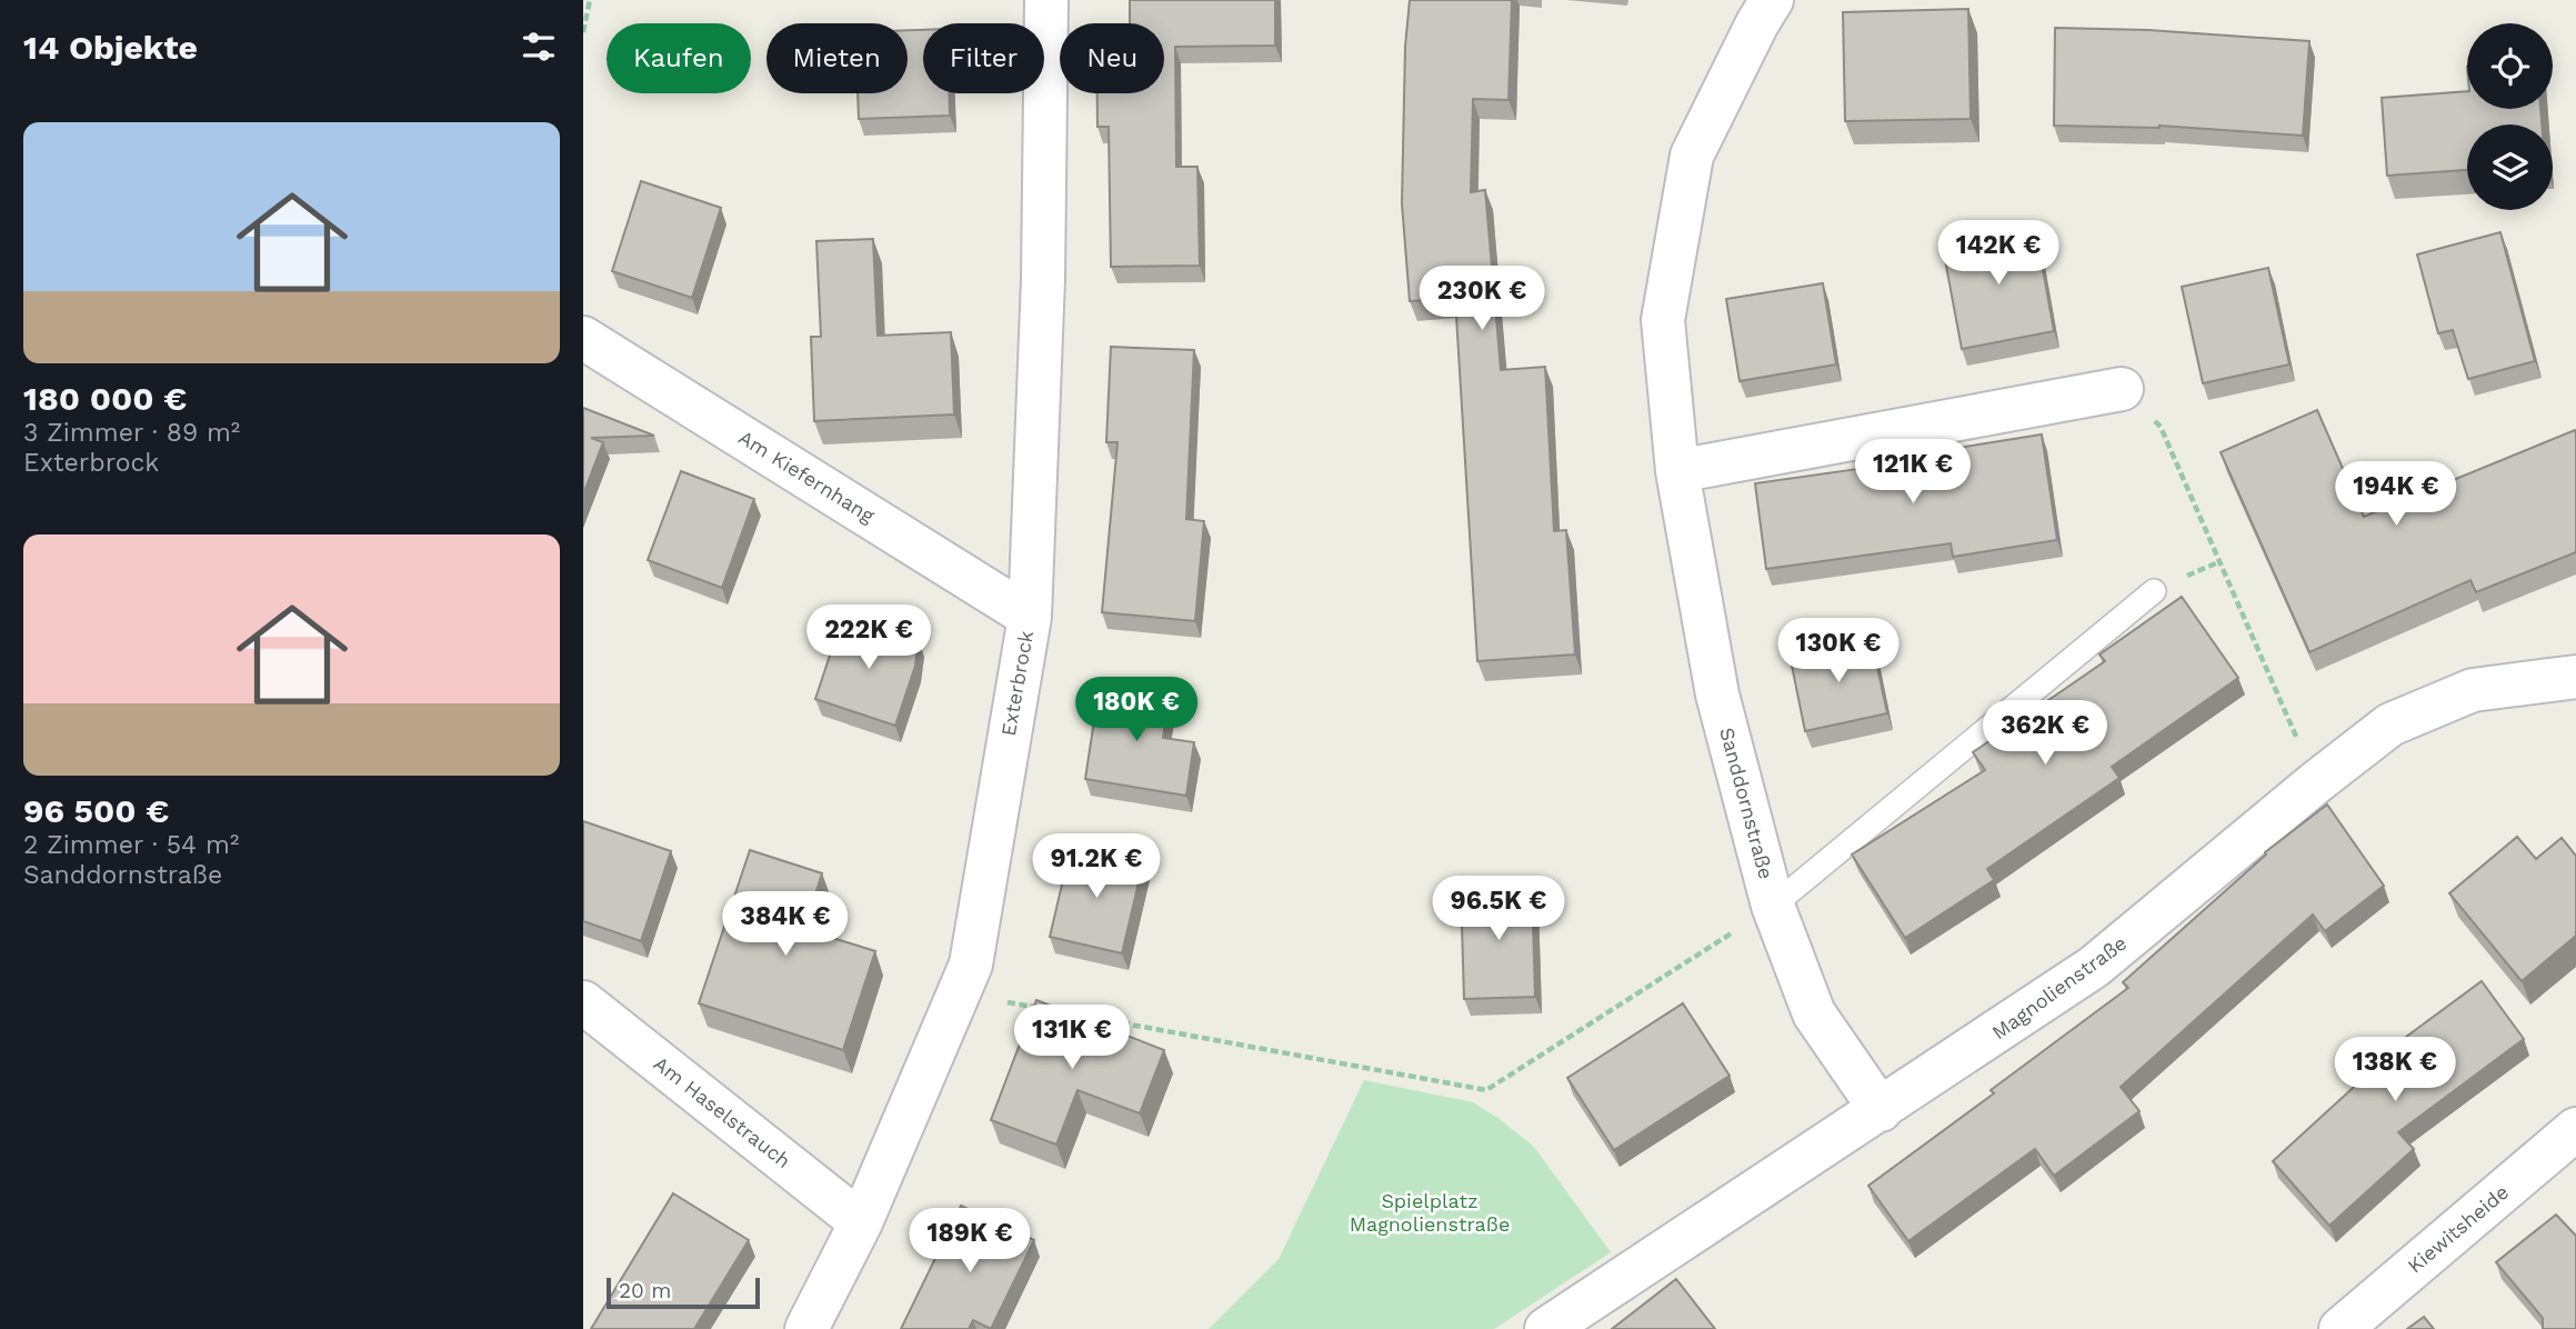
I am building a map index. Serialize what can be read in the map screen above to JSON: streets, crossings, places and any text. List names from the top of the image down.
{
  "streets": {
    "street": [
      "Am Kiefernhang",
      "Exterbrock",
      "Sanddornstraße",
      "Magnolienstraße",
      "Am Haselstrauch",
      "Kiewitsheide"
    ]
  },
  "crossings": [
    ["Am Kiefernhang", "Exterbrock"],
    ["Exterbrock", "Am Haselstrauch"],
    ["Sanddornstraße", "Magnolienstraße"]
  ],
  "parks": ["Spielplatz Magnolienstraße"],
  "scale_bar": "20 m",
  "page": {
    "heading": "14 Objekte",
    "chip": [
      "Kaufen",
      "Mieten",
      "Filter",
      "Neu"
    ],
    "list": [
      {
        "name": "180 000 €",
        "note": "3 Zimmer · 89 m² · Exterbrock"
      },
      {
        "name": "96 500 €",
        "note": "2 Zimmer · 54 m² · Sanddornstraße"
      }
    ],
    "price": [
      "142K €",
      "230K €",
      "121K €",
      "194K €",
      "222K €",
      "130K €",
      "180K €",
      "362K €",
      "91.2K €",
      "96.5K €",
      "384K €",
      "131K €",
      "138K €",
      "189K €"
    ],
    "scale": "20 m"
  }
}
